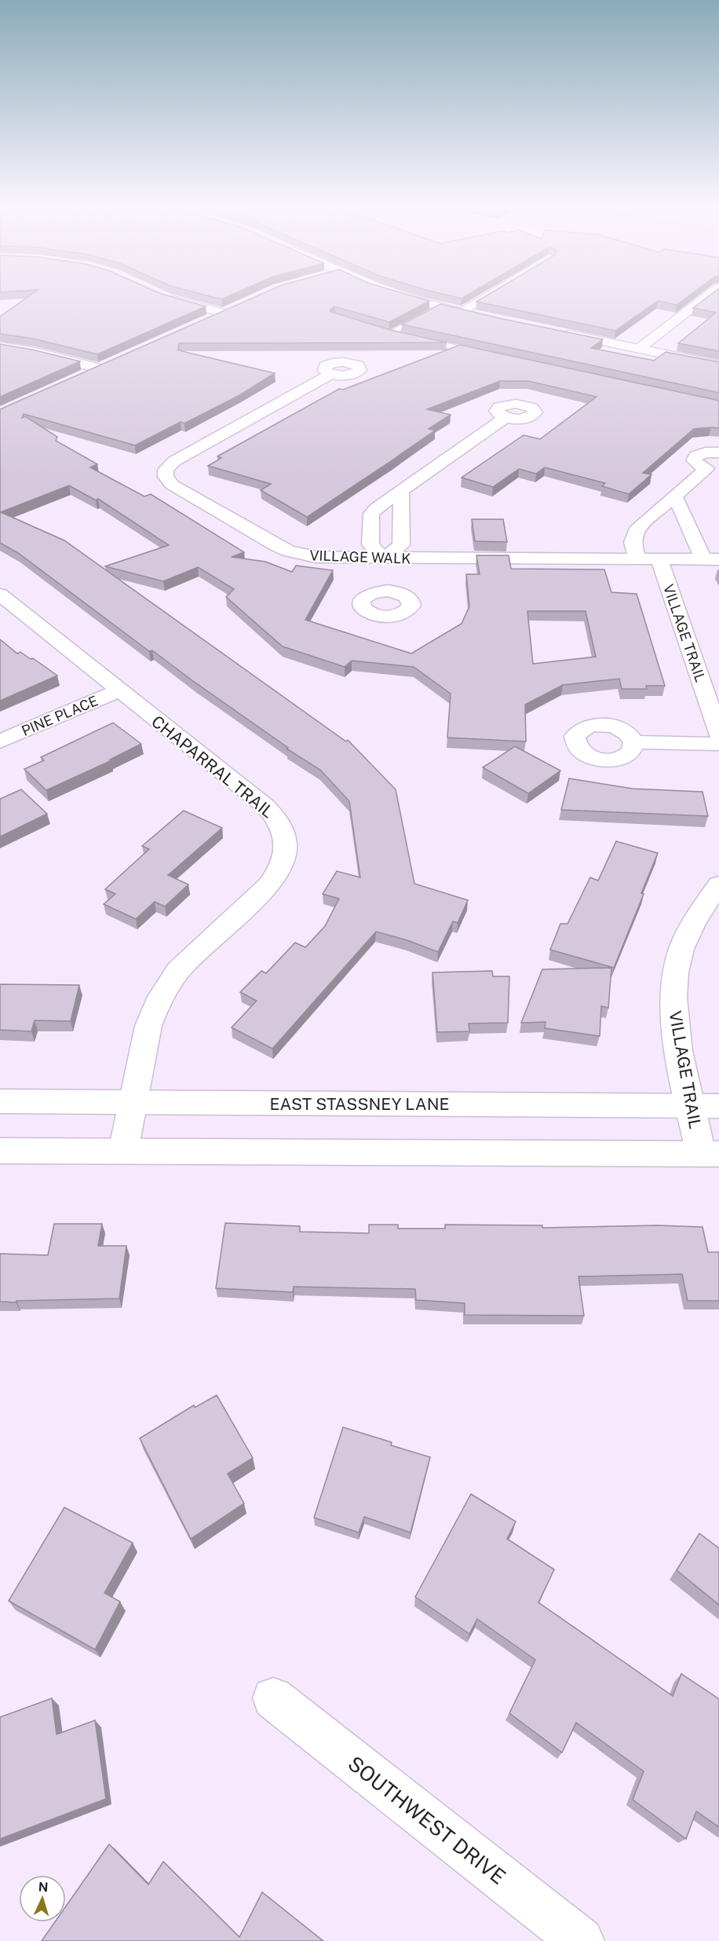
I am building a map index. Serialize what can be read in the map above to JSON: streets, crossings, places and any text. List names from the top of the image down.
{
  "streets": {
    "street": [
      "VILLAGE WALK",
      "VILLAGE TRAIL",
      "PINE PLACE",
      "CHAPARRAL TRAIL",
      "EAST STASSNEY LANE",
      "SOUTHWEST DRIVE"
    ]
  },
  "crossings": [
    ["VILLAGE WALK", "VILLAGE TRAIL"],
    ["VILLAGE TRAIL", "EAST STASSNEY LANE"],
    ["PINE PLACE", "CHAPARRAL TRAIL"],
    ["CHAPARRAL TRAIL", "EAST STASSNEY LANE"]
  ],
  "north": "top"
}
